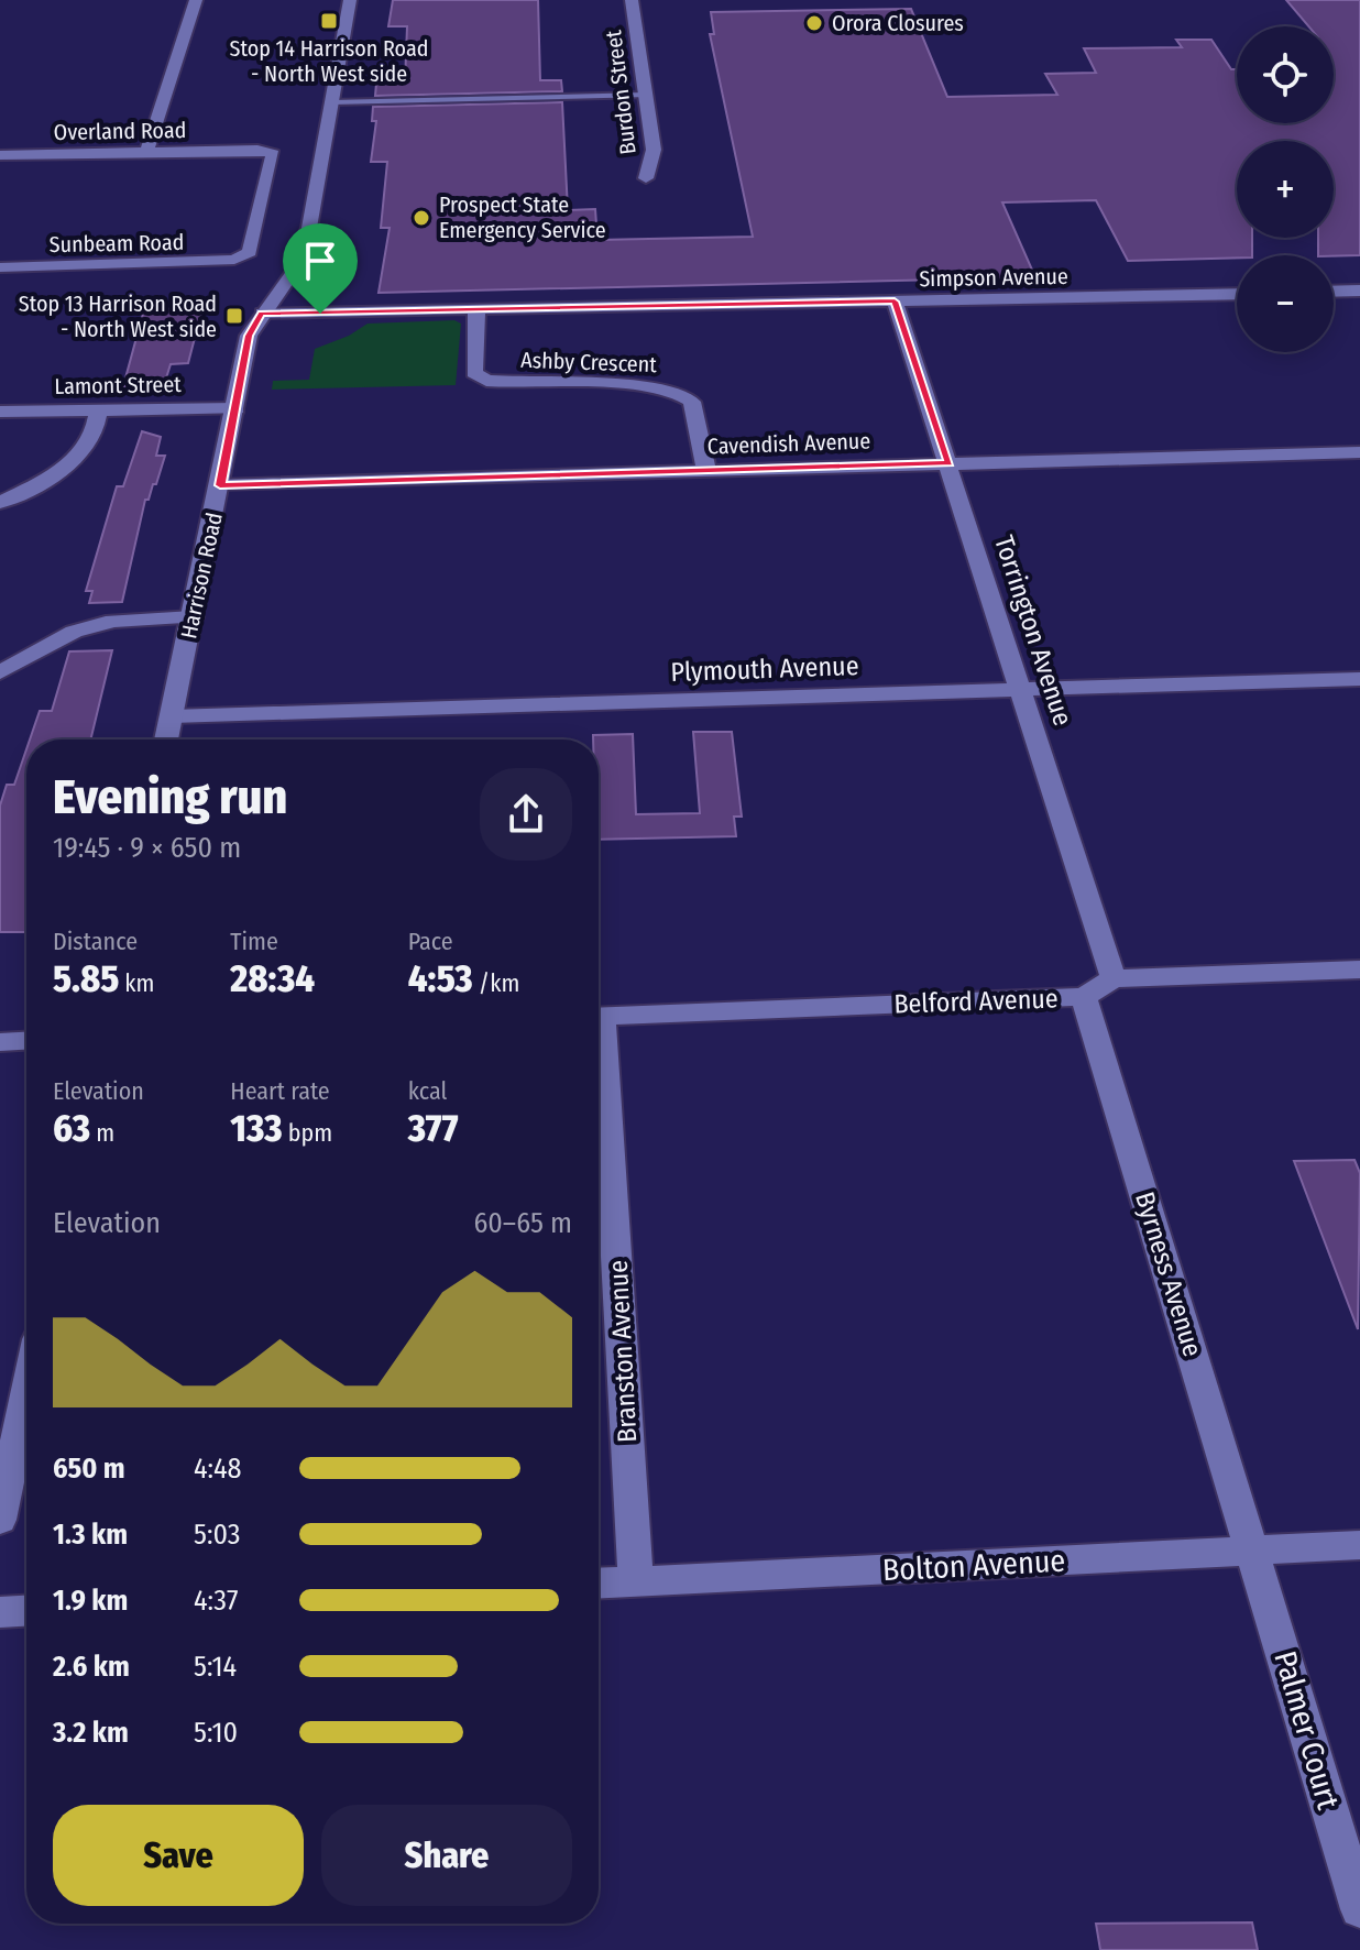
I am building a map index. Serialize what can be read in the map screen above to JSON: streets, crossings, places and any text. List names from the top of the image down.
{
  "streets": {
    "street": [
      "Burdon Street",
      "Overland Road",
      "Sunbeam Road",
      "Simpson Avenue",
      "Ashby Crescent",
      "Lamont Street",
      "Cavendish Avenue",
      "Harrison Road",
      "Torrington Avenue",
      "Plymouth Avenue",
      "Belford Avenue",
      "Byrness Avenue",
      "Branston Avenue",
      "Bolton Avenue",
      "Palmer Court"
    ]
  },
  "crossings": [
    ["Overland Road", "Sunbeam Road"],
    ["Simpson Avenue", "Ashby Crescent"],
    ["Simpson Avenue", "Harrison Road"],
    ["Simpson Avenue", "Torrington Avenue"],
    ["Ashby Crescent", "Cavendish Avenue"],
    ["Lamont Street", "Harrison Road"],
    ["Cavendish Avenue", "Harrison Road"],
    ["Cavendish Avenue", "Torrington Avenue"],
    ["Harrison Road", "Plymouth Avenue"],
    ["Torrington Avenue", "Plymouth Avenue"],
    ["Torrington Avenue", "Belford Avenue"],
    ["Belford Avenue", "Byrness Avenue"],
    ["Byrness Avenue", "Bolton Avenue"],
    ["Byrness Avenue", "Palmer Court"],
    ["Branston Avenue", "Bolton Avenue"],
    ["Bolton Avenue", "Palmer Court"]
  ],
  "places": {
    "transit": ["Stop 14 Harrison Road - North West side", "Stop 13 Harrison Road - North West side"],
    "other": ["Orora Closures", "Prospect State Emergency Service"]
  },
  "page": {
    "map_buttons": ["+", "−"],
    "heading": ["Evening run", "19:45 · 9 × 650 m"],
    "stats": [
      ["Distance", "5.85 km"],
      ["Time", "28:34"],
      ["Pace", "4:53 /km"],
      ["Elevation", "63 m"],
      ["Heart rate", "133 bpm"],
      ["kcal", "377"]
    ],
    "chart": ["Elevation", "60–65 m"],
    "list": [
      {
        "name": "650 m",
        "note": "4:48"
      },
      {
        "name": "1.3 km",
        "note": "5:03"
      },
      {
        "name": "1.9 km",
        "note": "4:37"
      },
      {
        "name": "2.6 km",
        "note": "5:14"
      },
      {
        "name": "3.2 km",
        "note": "5:10"
      }
    ],
    "buttons": ["Save", "Share"]
  }
}
